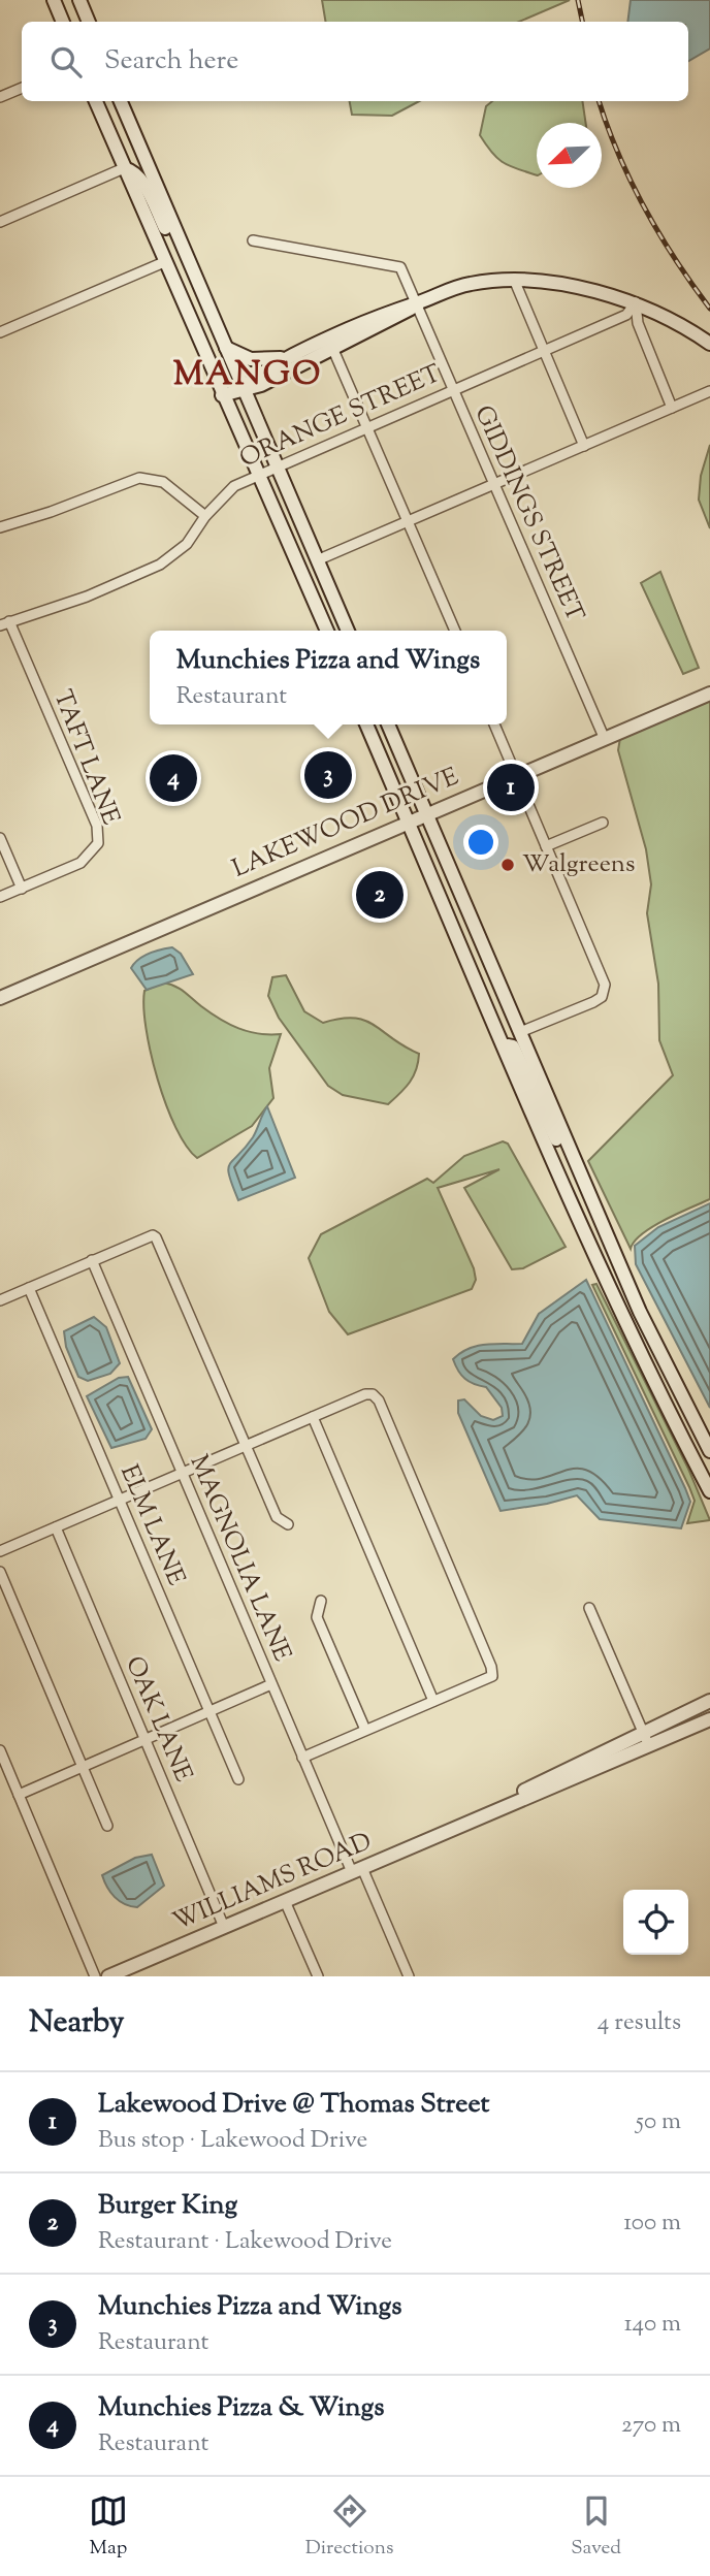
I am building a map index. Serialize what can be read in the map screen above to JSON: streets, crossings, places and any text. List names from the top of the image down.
{
  "streets": {
    "main road": ["LAKEWOOD DRIVE", "WILLIAMS ROAD"],
    "street": [
      "ORANGE STREET",
      "GIDDINGS STREET",
      "TAFT LANE",
      "ELM LANE",
      "MAGNOLIA LANE",
      "OAK LANE"
    ]
  },
  "crossings": [
    ["ORANGE STREET", "GIDDINGS STREET"],
    ["ORANGE STREET", "TAFT LANE"],
    ["GIDDINGS STREET", "LAKEWOOD DRIVE"],
    ["MAGNOLIA LANE", "WILLIAMS ROAD"],
    ["OAK LANE", "WILLIAMS ROAD"]
  ],
  "districts": ["MANGO"],
  "places": ["Walgreens"],
  "north": "bottom left",
  "page": {
    "search": "Search here",
    "popup": ["Munchies Pizza and Wings", "Restaurant"],
    "pins": [
      "3",
      "4",
      "1",
      "2"
    ],
    "heading": ["Nearby", "4 results"],
    "list": [
      {
        "mark": "1",
        "name": "Lakewood Drive @ Thomas Street",
        "note": "Bus stop · Lakewood Drive",
        "value": "50 m"
      },
      {
        "mark": "2",
        "name": "Burger King",
        "note": "Restaurant · Lakewood Drive",
        "value": "100 m"
      },
      {
        "mark": "3",
        "name": "Munchies Pizza and Wings",
        "note": "Restaurant",
        "value": "140 m"
      },
      {
        "mark": "4",
        "name": "Munchies Pizza & Wings",
        "note": "Restaurant",
        "value": "270 m"
      }
    ],
    "nav": ["Map", "Directions", "Saved"]
  }
}
